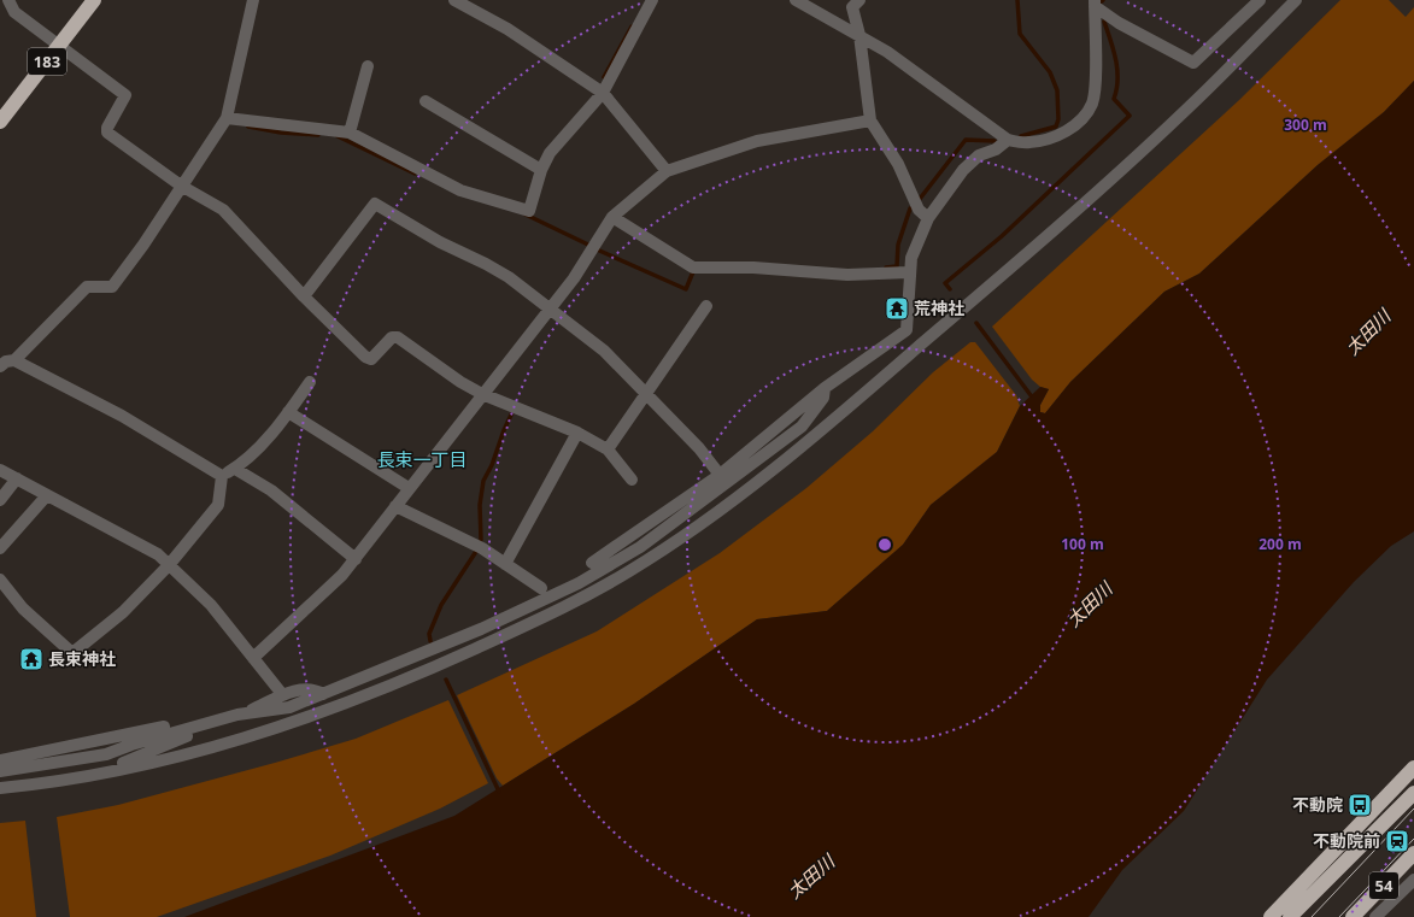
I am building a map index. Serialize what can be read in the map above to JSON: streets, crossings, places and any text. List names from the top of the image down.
{
  "streets": {
    "highway": ["183", "54"]
  },
  "districts": ["長束一丁目"],
  "water": ["太田川"],
  "places": {
    "temple": ["荒神社", "長束神社"],
    "bus stop": ["不動院"],
    "station": ["不動院前"]
  },
  "rings": ["300 m", "100 m", "200 m"]
}
